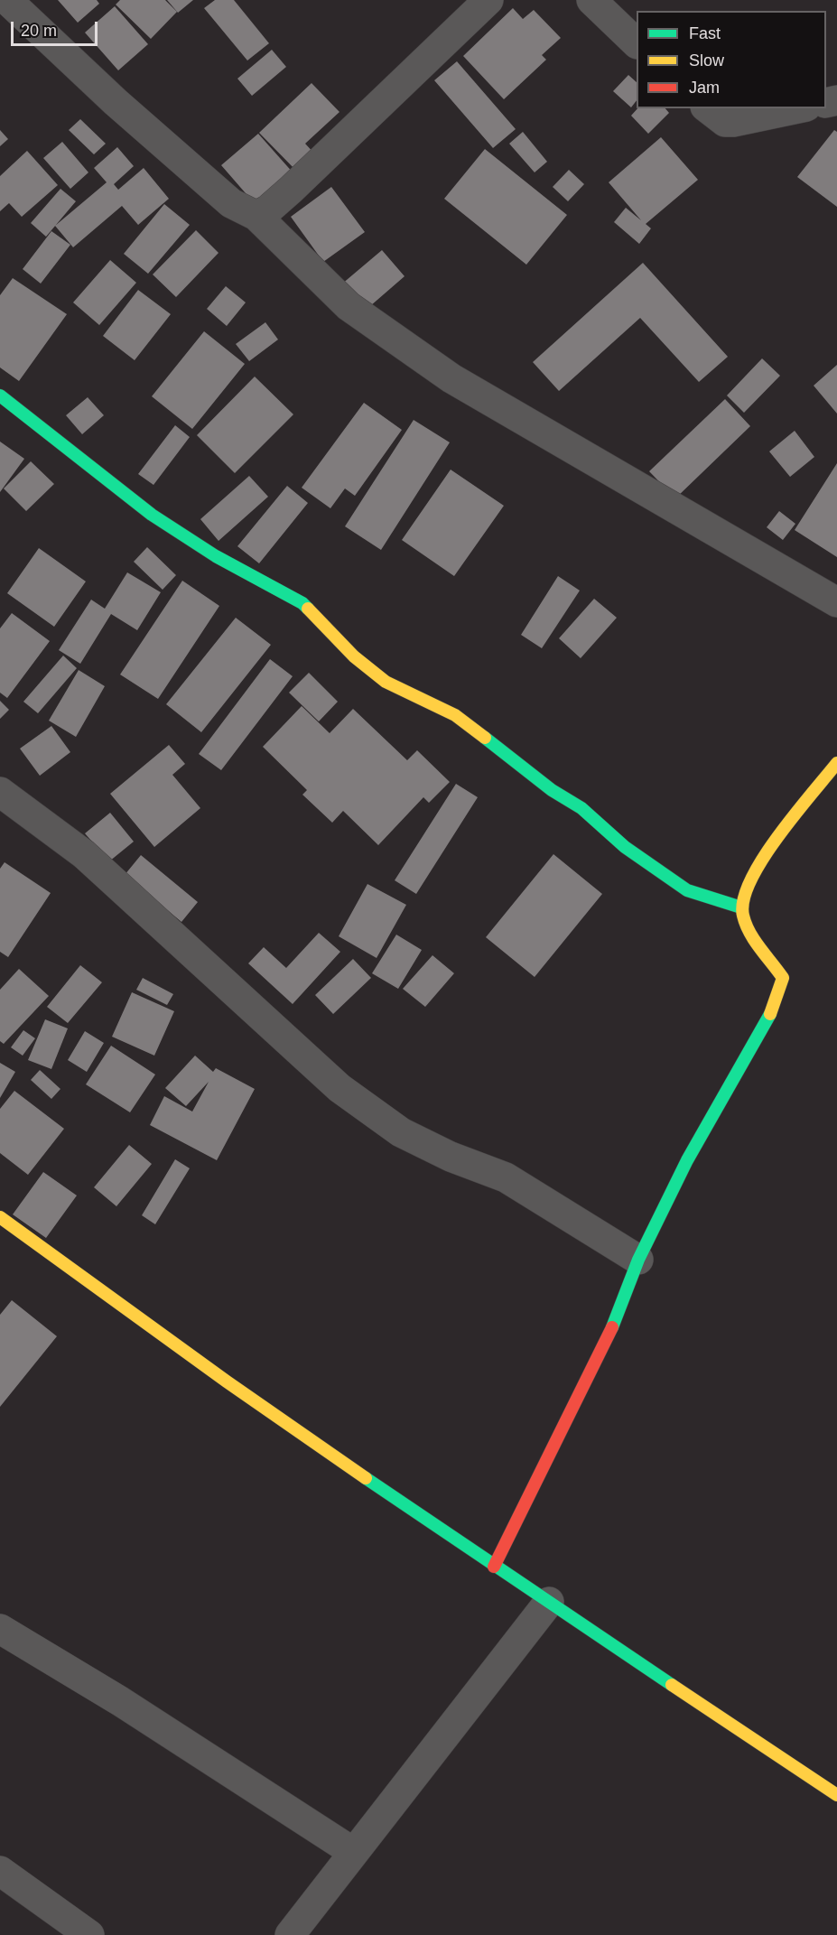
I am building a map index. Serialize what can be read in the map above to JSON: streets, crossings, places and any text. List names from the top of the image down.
{
  "legend": ["Fast", "Slow", "Jam"],
  "scale_bar": "20 m"
}
